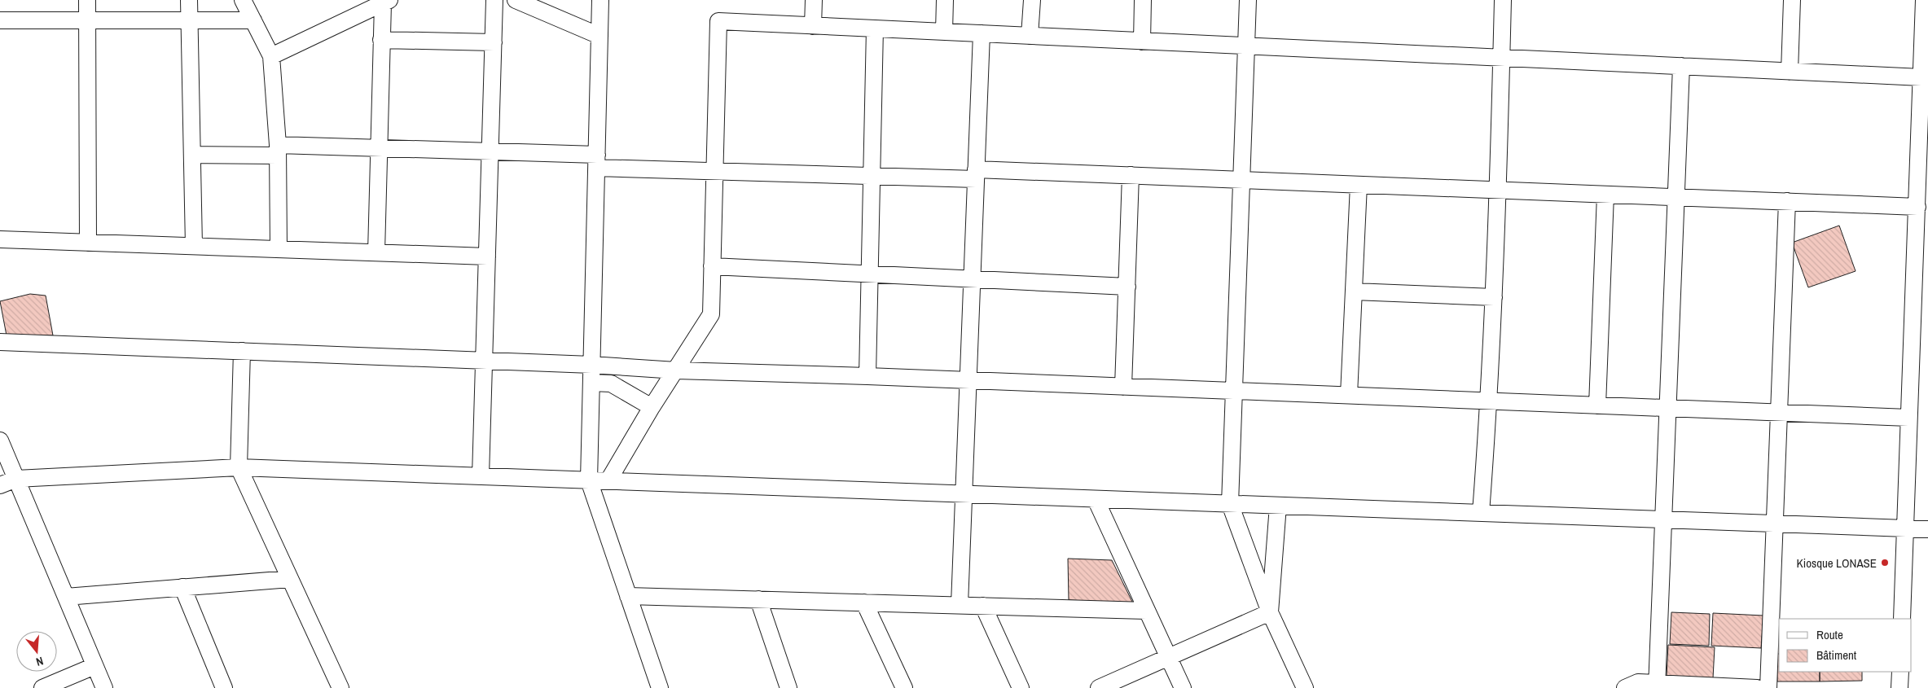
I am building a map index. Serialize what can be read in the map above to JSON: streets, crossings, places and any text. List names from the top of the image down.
{
  "places": ["Kiosque LONASE"],
  "legend": ["Route", "Bâtiment"],
  "north": "bottom"
}
